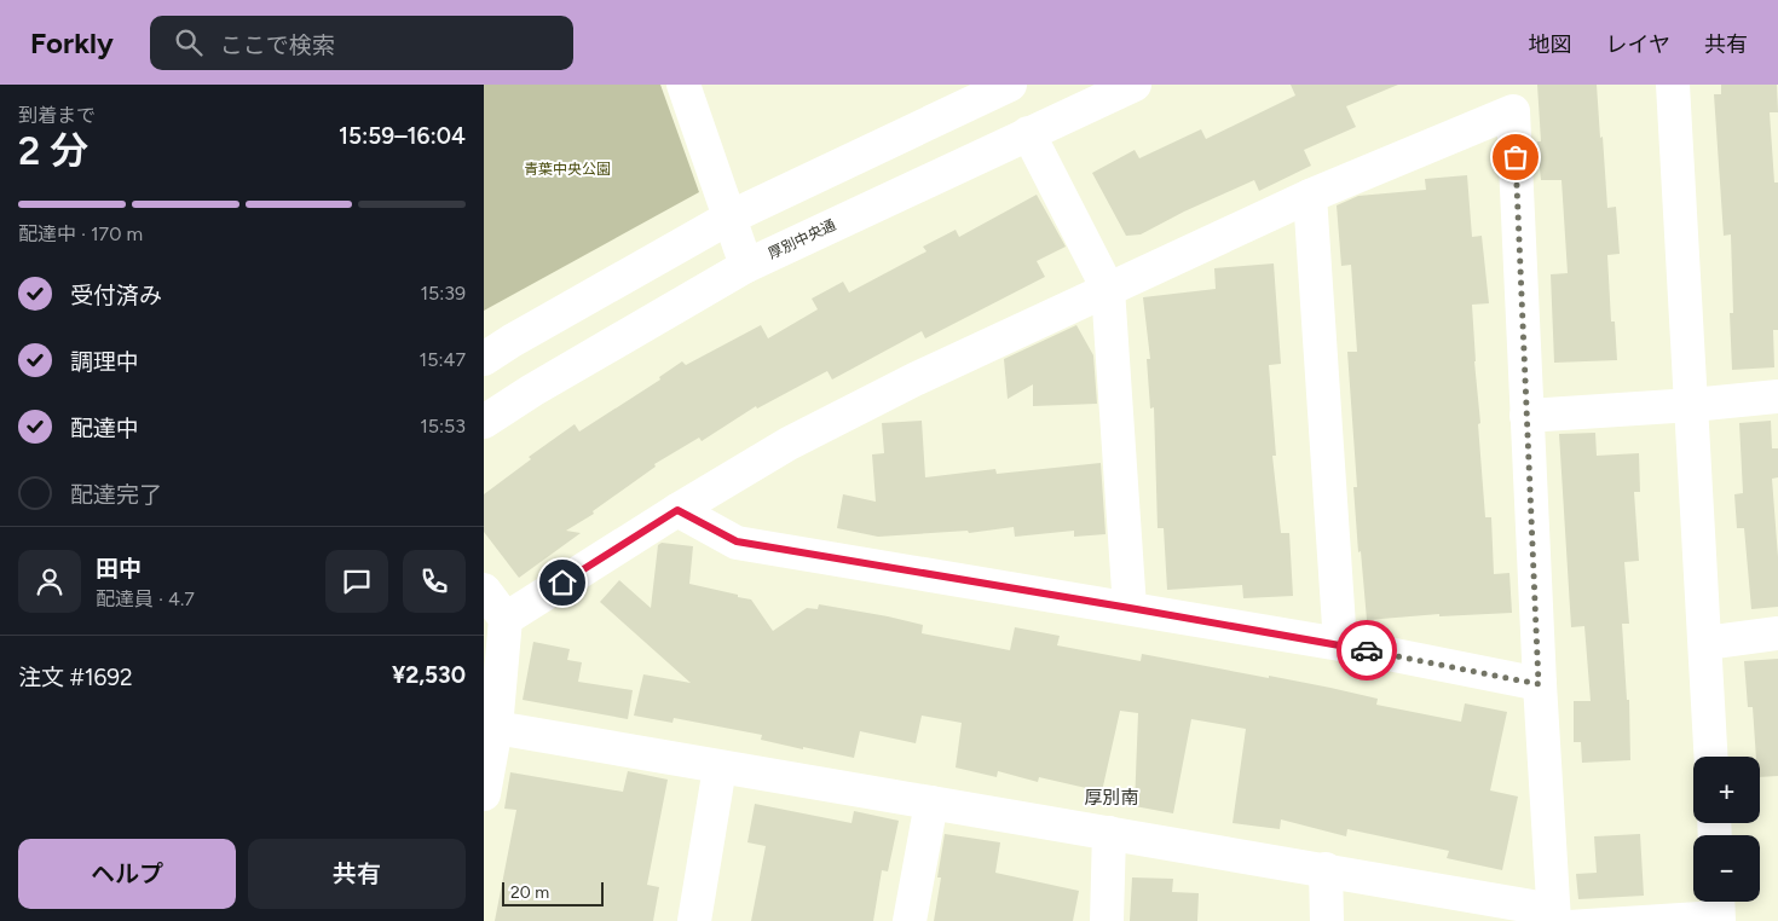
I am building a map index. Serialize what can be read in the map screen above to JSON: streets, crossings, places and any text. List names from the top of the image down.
{
  "streets": {
    "street": ["厚別中央通"]
  },
  "districts": ["厚別南"],
  "parks": ["青葉中央公園"],
  "scale_bar": "20 m",
  "page": {
    "header": "Forkly",
    "search": "ここで検索",
    "nav": ["地図", "レイヤ", "共有"],
    "heading": ["2 分", "到着まで", "15:59–16:04"],
    "panel": [
      "田中",
      "配達員 · 4.7",
      "注文 #1692",
      "¥2,530"
    ],
    "bar": "配達中 · 170 m",
    "list": [
      ["受付済み", "15:39"],
      ["調理中", "15:47"],
      ["配達中", "15:53"],
      "配達完了"
    ],
    "map_buttons": ["+", "−"],
    "buttons": ["ヘルプ", "共有"],
    "scale": "20 m"
  }
}
